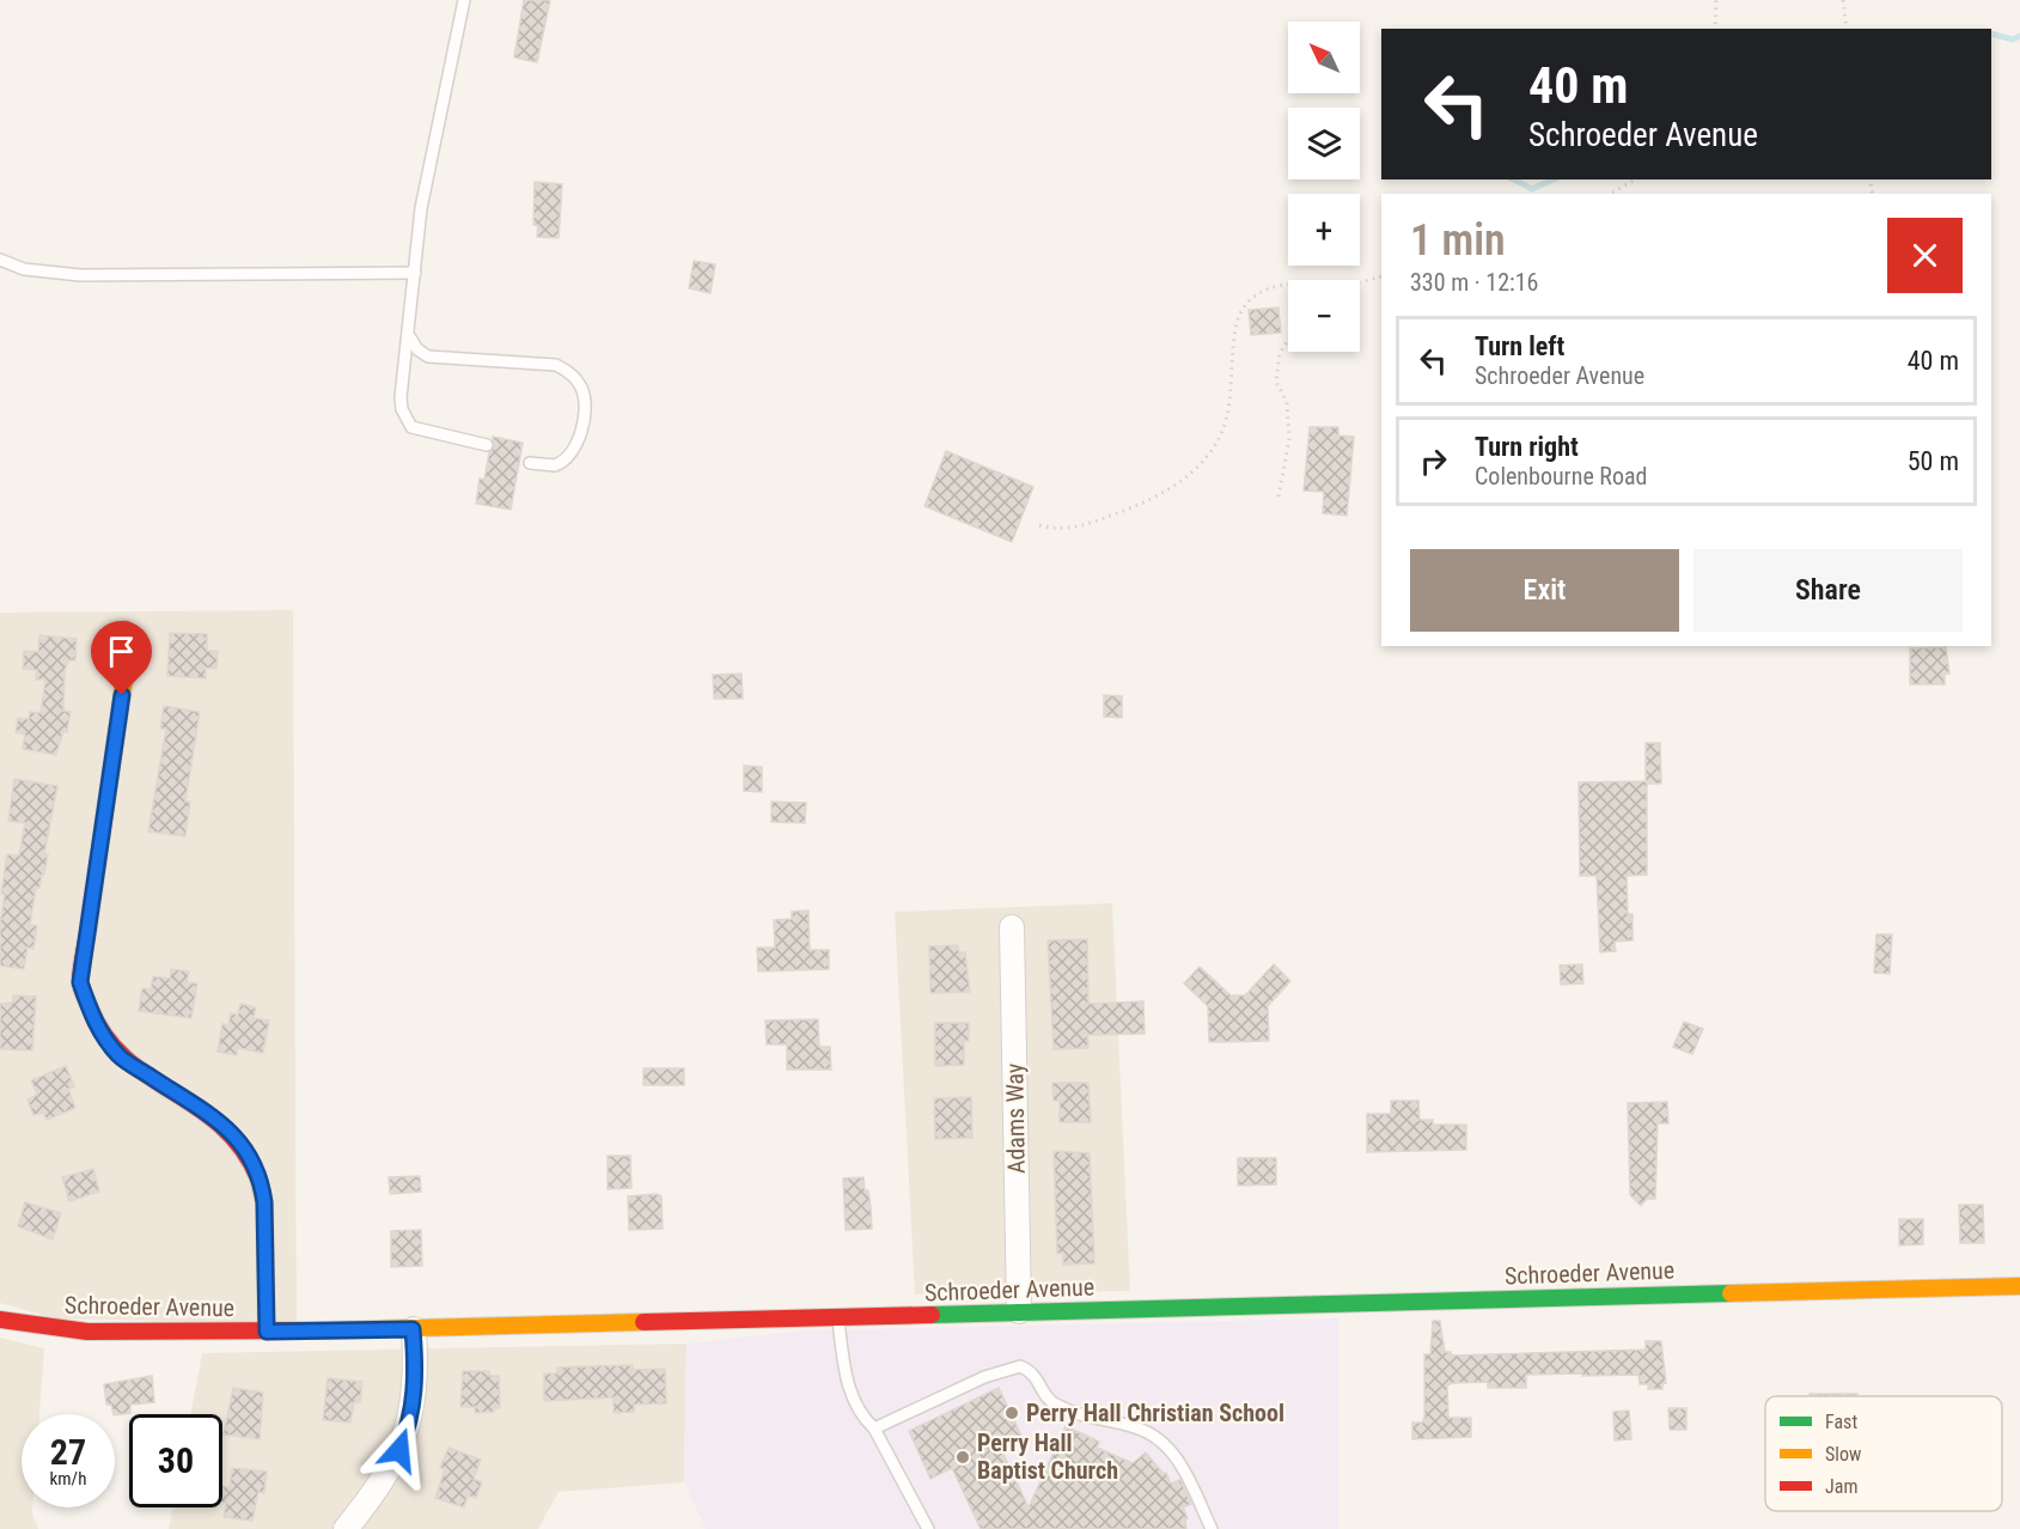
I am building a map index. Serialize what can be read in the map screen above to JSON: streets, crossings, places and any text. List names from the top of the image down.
{
  "streets": {
    "street": ["Adams Way", "Schroeder Avenue"]
  },
  "crossings": [
    ["Adams Way", "Schroeder Avenue"]
  ],
  "places": ["Perry Hall Christian School", "Perry Hall Baptist Church"],
  "legend": ["Fast", "Slow", "Jam"],
  "north": "top left",
  "page": {
    "map_buttons": ["+", "−"],
    "turn": ["40 m", "Schroeder Avenue"],
    "heading": ["1 min", "330 m · 12:16"],
    "list": [
      {
        "name": "Turn left",
        "note": "Schroeder Avenue",
        "value": "40 m"
      },
      {
        "name": "Turn right",
        "note": "Colenbourne Road",
        "value": "50 m"
      }
    ],
    "buttons": ["Exit", "Share"],
    "speed": "27 km/h",
    "limit": "30"
  }
}
